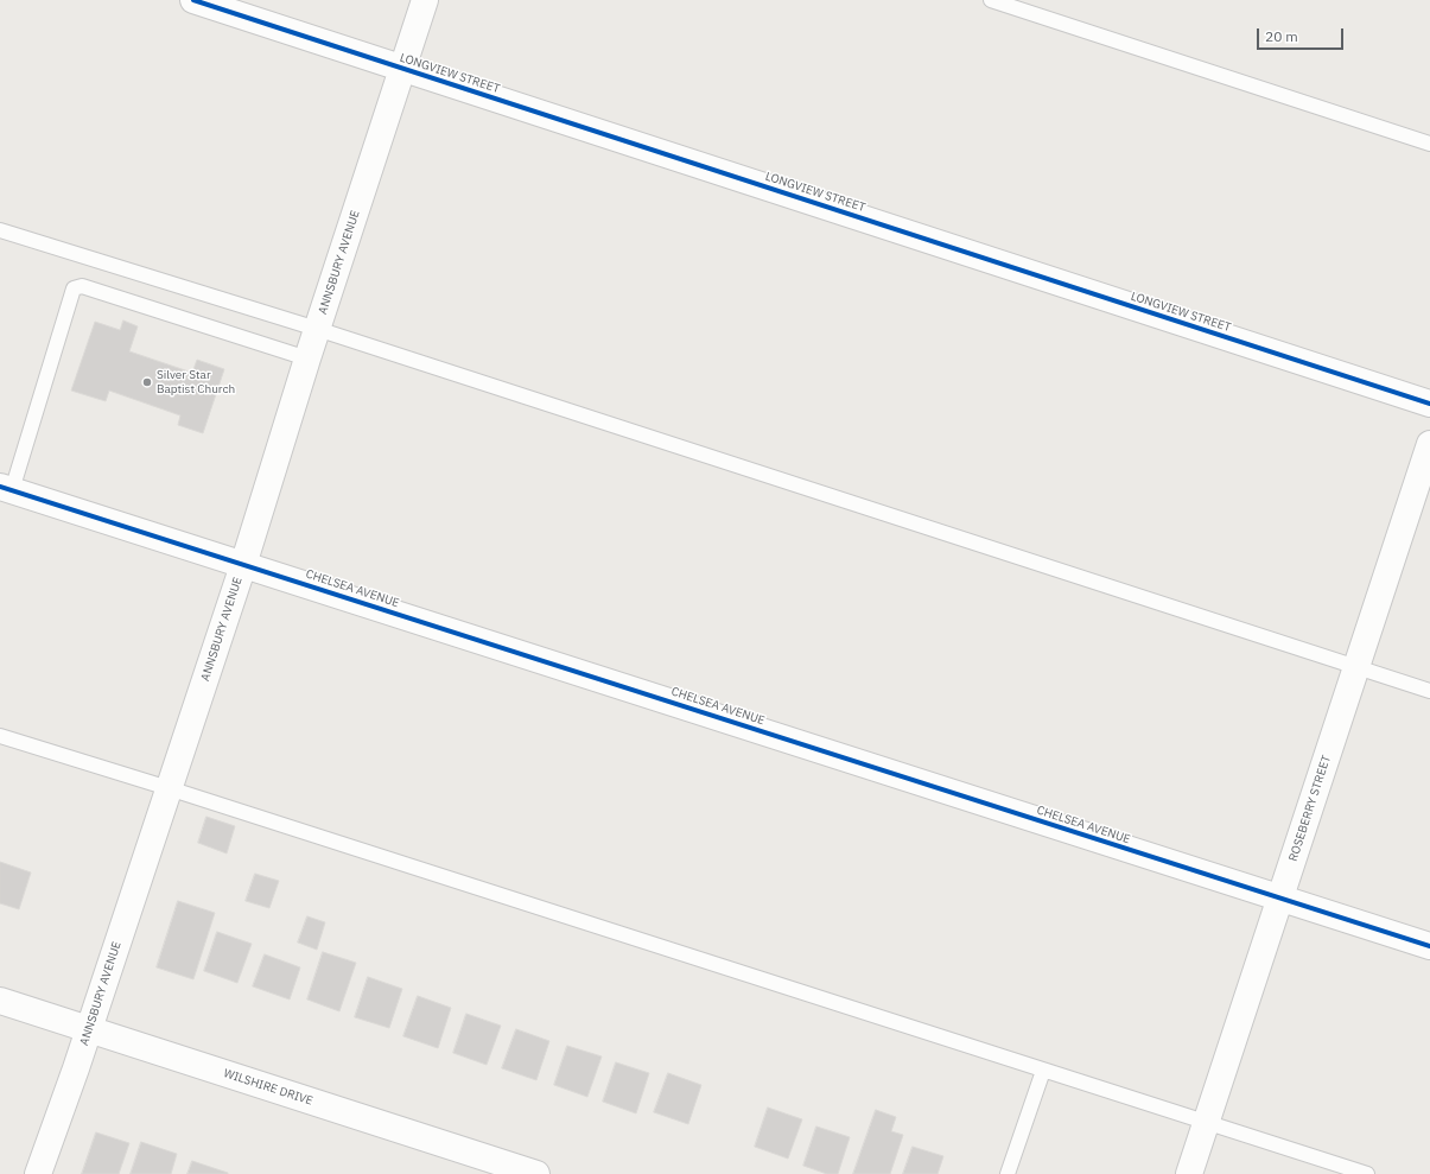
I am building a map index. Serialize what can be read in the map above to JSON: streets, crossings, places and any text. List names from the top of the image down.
{
  "streets": {
    "street": [
      "LONGVIEW STREET",
      "ANNSBURY AVENUE",
      "CHELSEA AVENUE",
      "ROSEBERRY STREET",
      "WILSHIRE DRIVE"
    ]
  },
  "crossings": [
    ["LONGVIEW STREET", "ANNSBURY AVENUE"],
    ["ANNSBURY AVENUE", "CHELSEA AVENUE"],
    ["ANNSBURY AVENUE", "WILSHIRE DRIVE"],
    ["CHELSEA AVENUE", "ROSEBERRY STREET"]
  ],
  "places": ["Silver Star Baptist Church"],
  "scale_bar": "20 m"
}
